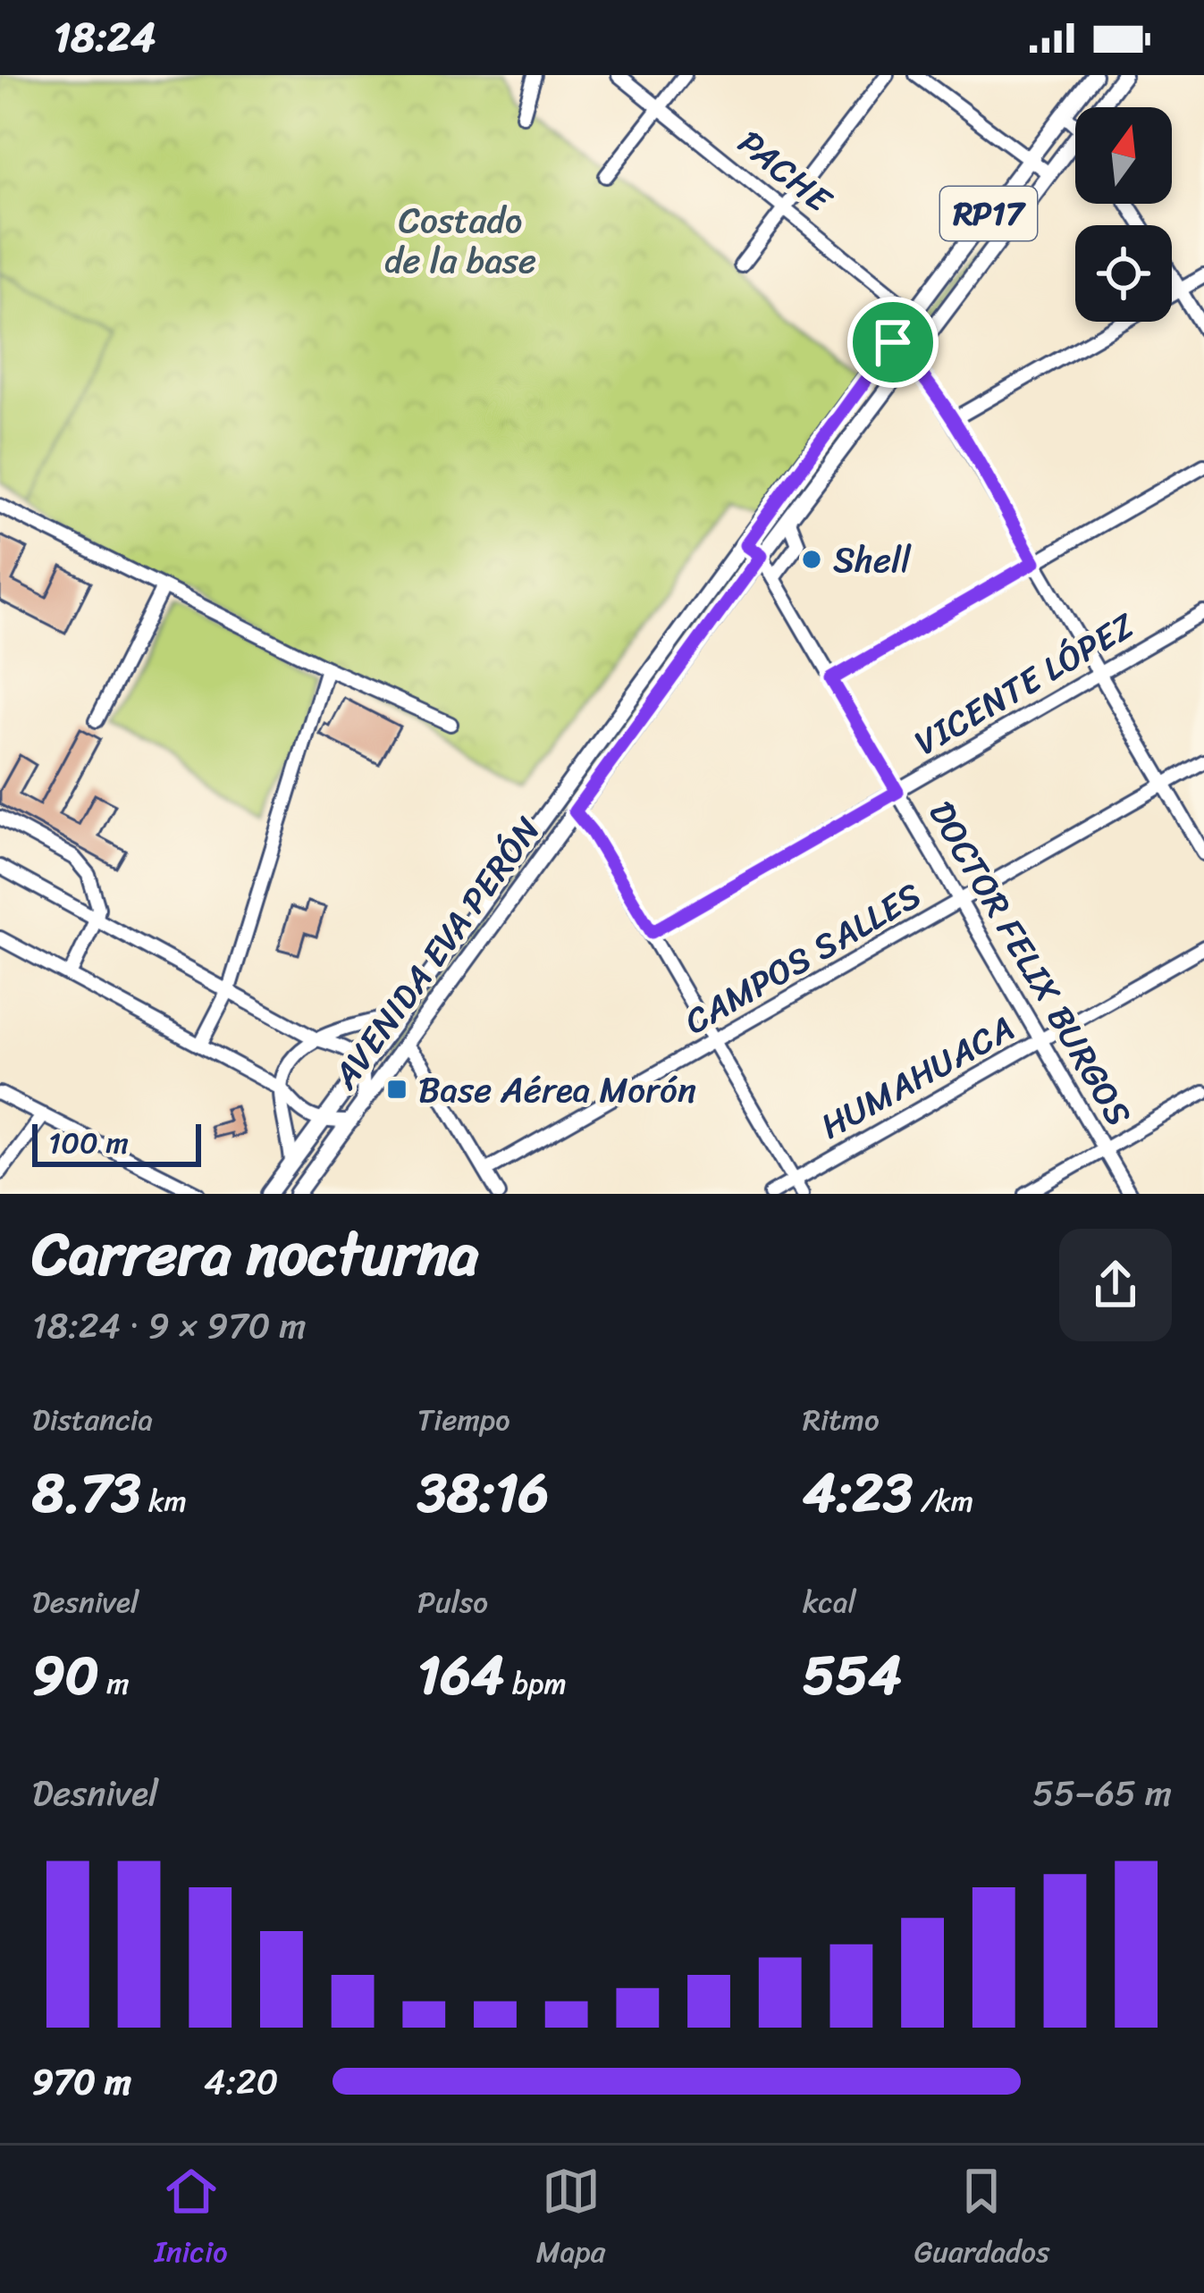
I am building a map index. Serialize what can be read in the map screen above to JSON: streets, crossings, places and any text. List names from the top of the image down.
{
  "streets": {
    "main road": ["RP17", "AVENIDA EVA PERÓN"],
    "street": [
      "PACHE",
      "VICENTE LÓPEZ",
      "CAMPOS SALLES",
      "DOCTOR FELIX BURGOS",
      "HUMAHUACA"
    ]
  },
  "crossings": [
    ["PACHE", "AVENIDA EVA PERÓN"],
    ["VICENTE LÓPEZ", "DOCTOR FELIX BURGOS"],
    ["AVENIDA EVA PERÓN", "DOCTOR FELIX BURGOS"],
    ["CAMPOS SALLES", "DOCTOR FELIX BURGOS"],
    ["DOCTOR FELIX BURGOS", "HUMAHUACA"]
  ],
  "parks": ["Costado de la base"],
  "places": {
    "other": ["Shell"],
    "transit": ["Base Aérea Morón"]
  },
  "scale_bar": "100 m",
  "north": "top",
  "page": {
    "status": "18:24",
    "scale": "100 m",
    "heading": ["Carrera nocturna", "18:24 · 9 × 970 m"],
    "stats": [
      ["Distancia", "8.73 km"],
      ["Tiempo", "38:16"],
      ["Ritmo", "4:23 /km"],
      ["Desnivel", "90 m"],
      ["Pulso", "164 bpm"],
      ["kcal", "554"]
    ],
    "chart": ["Desnivel", "55–65 m"],
    "list": [
      {
        "name": "970 m",
        "note": "4:20"
      }
    ],
    "tabs": ["Inicio", "Mapa", "Guardados"]
  }
}
